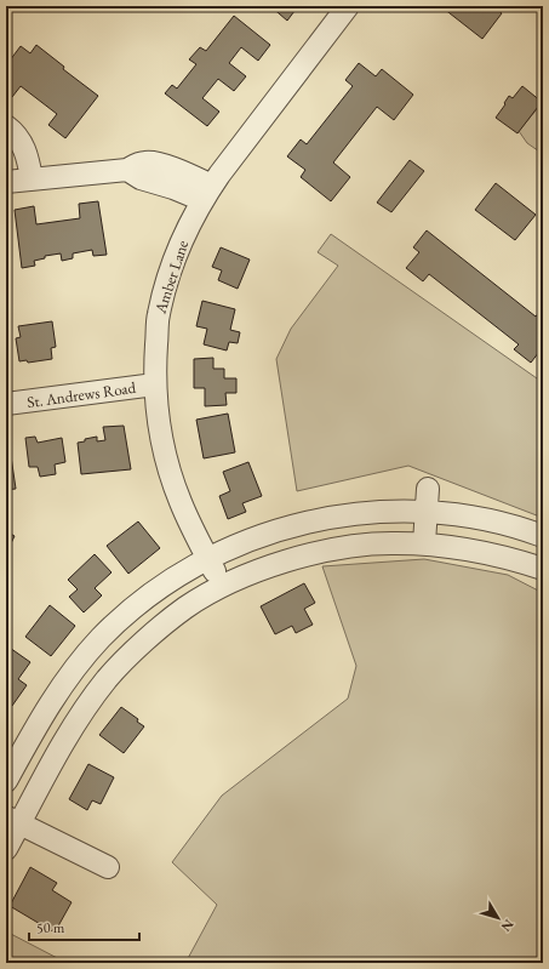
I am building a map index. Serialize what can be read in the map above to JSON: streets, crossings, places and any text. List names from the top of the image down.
{
  "streets": {
    "street": ["Amber Lane", "St. Andrews Road"]
  },
  "crossings": [
    ["Amber Lane", "St. Andrews Road"]
  ],
  "scale_bar": "50 m",
  "north": "bottom right"
}
